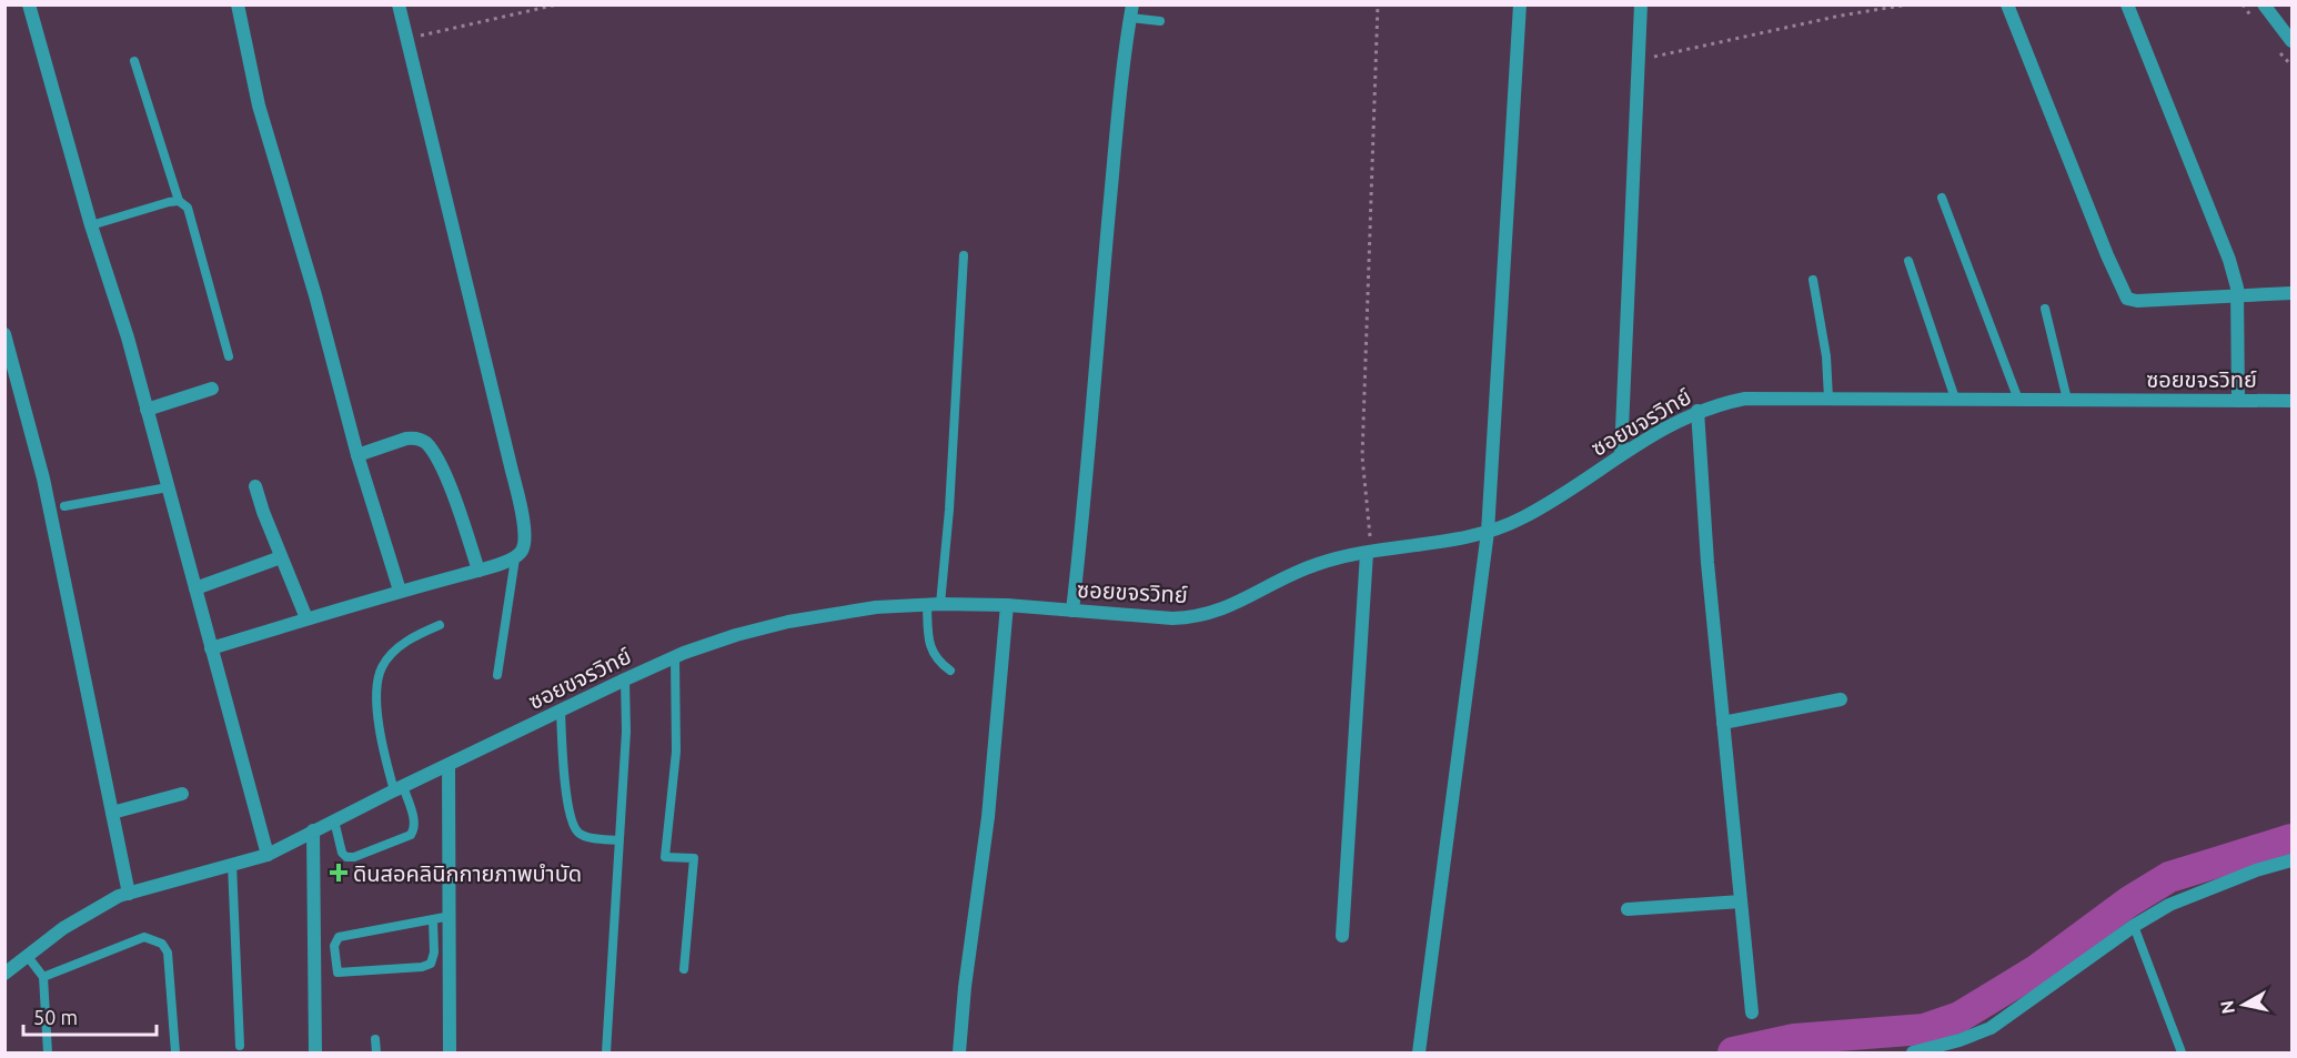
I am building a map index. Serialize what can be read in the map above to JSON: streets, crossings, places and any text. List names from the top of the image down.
{
  "streets": {
    "street": ["ซอยขจรวิทย์"]
  },
  "places": {
    "health": ["ดินสอคลินิกกายภาพบำบัด"]
  },
  "scale_bar": "50 m",
  "north": "left"
}
